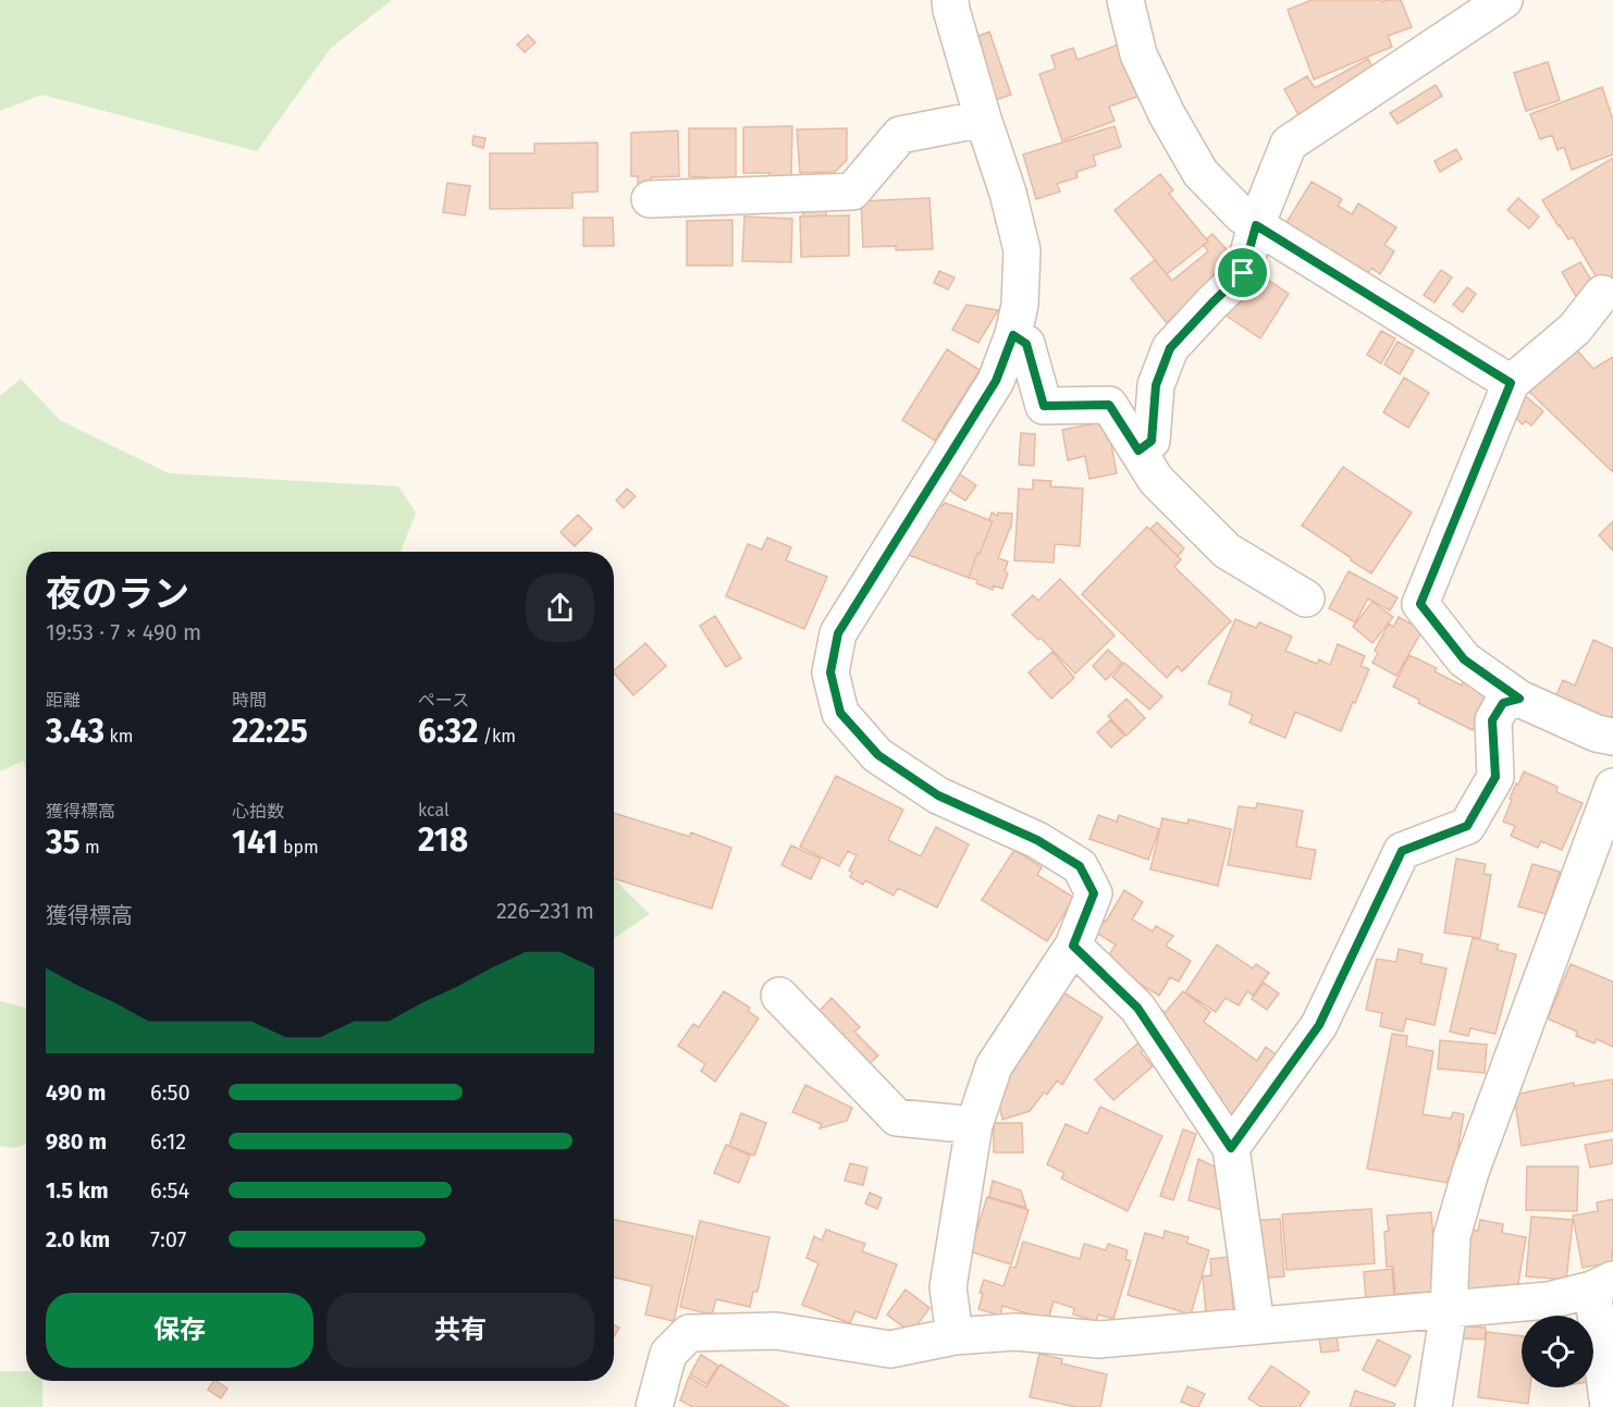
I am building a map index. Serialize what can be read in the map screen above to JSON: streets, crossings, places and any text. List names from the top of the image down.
{
  "page": {
    "heading": ["夜のラン", "19:53 · 7 × 490 m"],
    "stats": [
      ["距離", "3.43 km"],
      ["時間", "22:25"],
      ["ペース", "6:32 /km"],
      ["獲得標高", "35 m"],
      ["心拍数", "141 bpm"],
      ["kcal", "218"]
    ],
    "chart": ["獲得標高", "226–231 m"],
    "list": [
      {
        "name": "490 m",
        "note": "6:50"
      },
      {
        "name": "980 m",
        "note": "6:12"
      },
      {
        "name": "1.5 km",
        "note": "6:54"
      },
      {
        "name": "2.0 km",
        "note": "7:07"
      }
    ],
    "buttons": ["保存", "共有"]
  }
}
